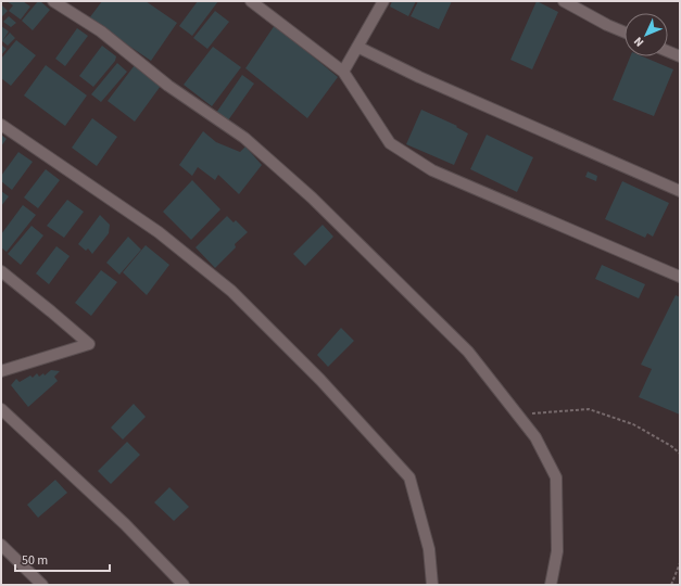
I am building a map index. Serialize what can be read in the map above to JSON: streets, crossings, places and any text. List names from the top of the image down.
{
  "scale_bar": "50 m",
  "north": "bottom left"
}
